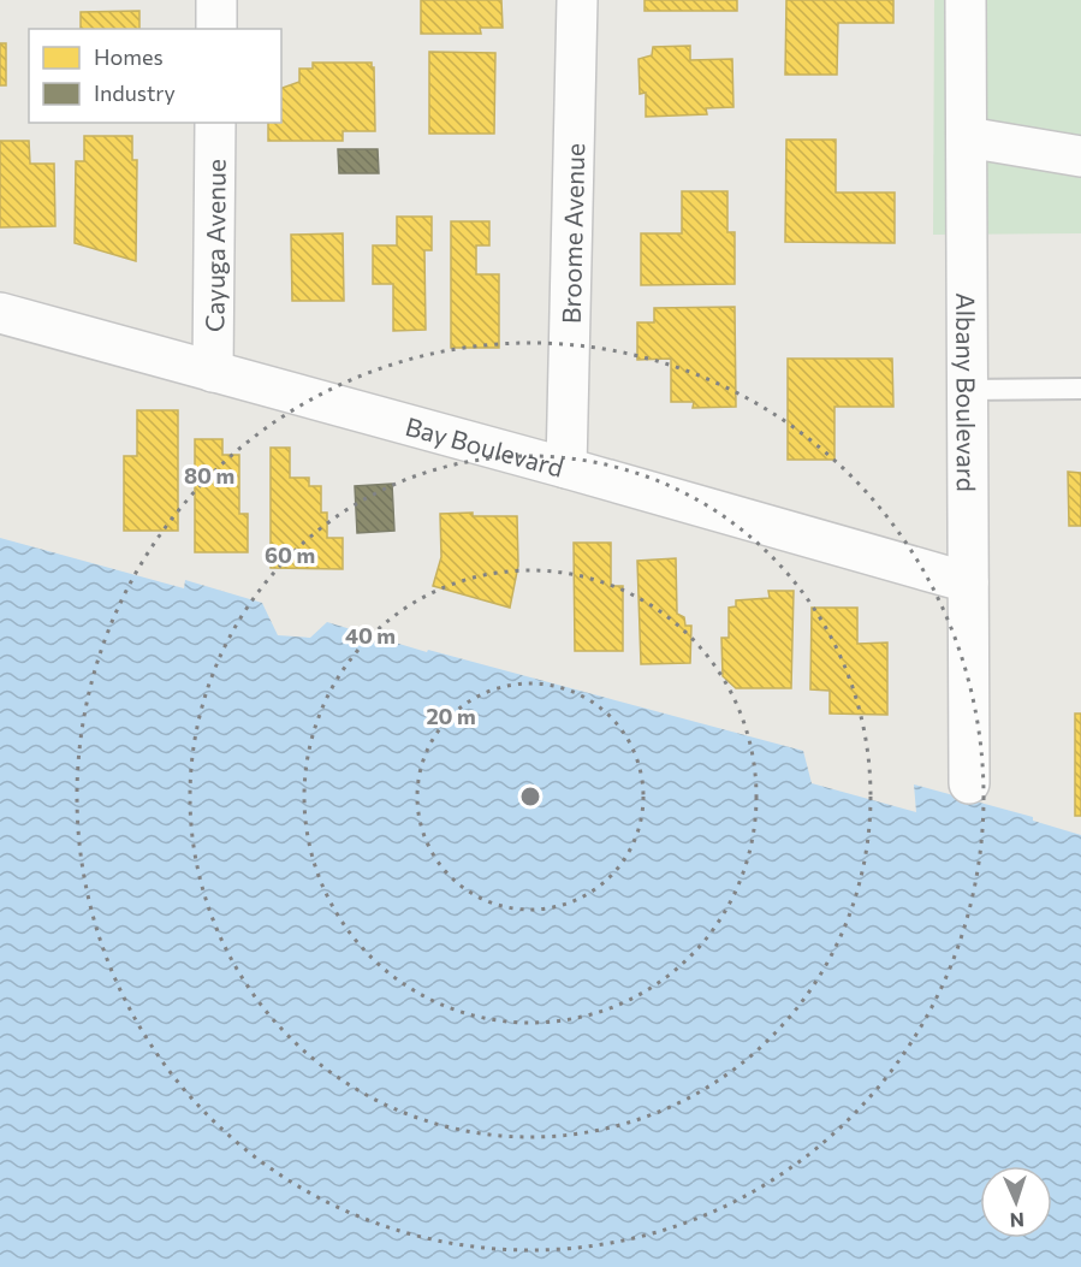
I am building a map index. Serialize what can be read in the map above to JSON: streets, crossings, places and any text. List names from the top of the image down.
{
  "streets": {
    "street": [
      "Broome Avenue",
      "Cayuga Avenue",
      "Albany Boulevard",
      "Bay Boulevard"
    ]
  },
  "crossings": [
    ["Broome Avenue", "Bay Boulevard"],
    ["Cayuga Avenue", "Bay Boulevard"],
    ["Albany Boulevard", "Bay Boulevard"]
  ],
  "legend": ["Homes", "Industry"],
  "north": "bottom",
  "rings": [
    "80 m",
    "60 m",
    "40 m",
    "20 m"
  ]
}
